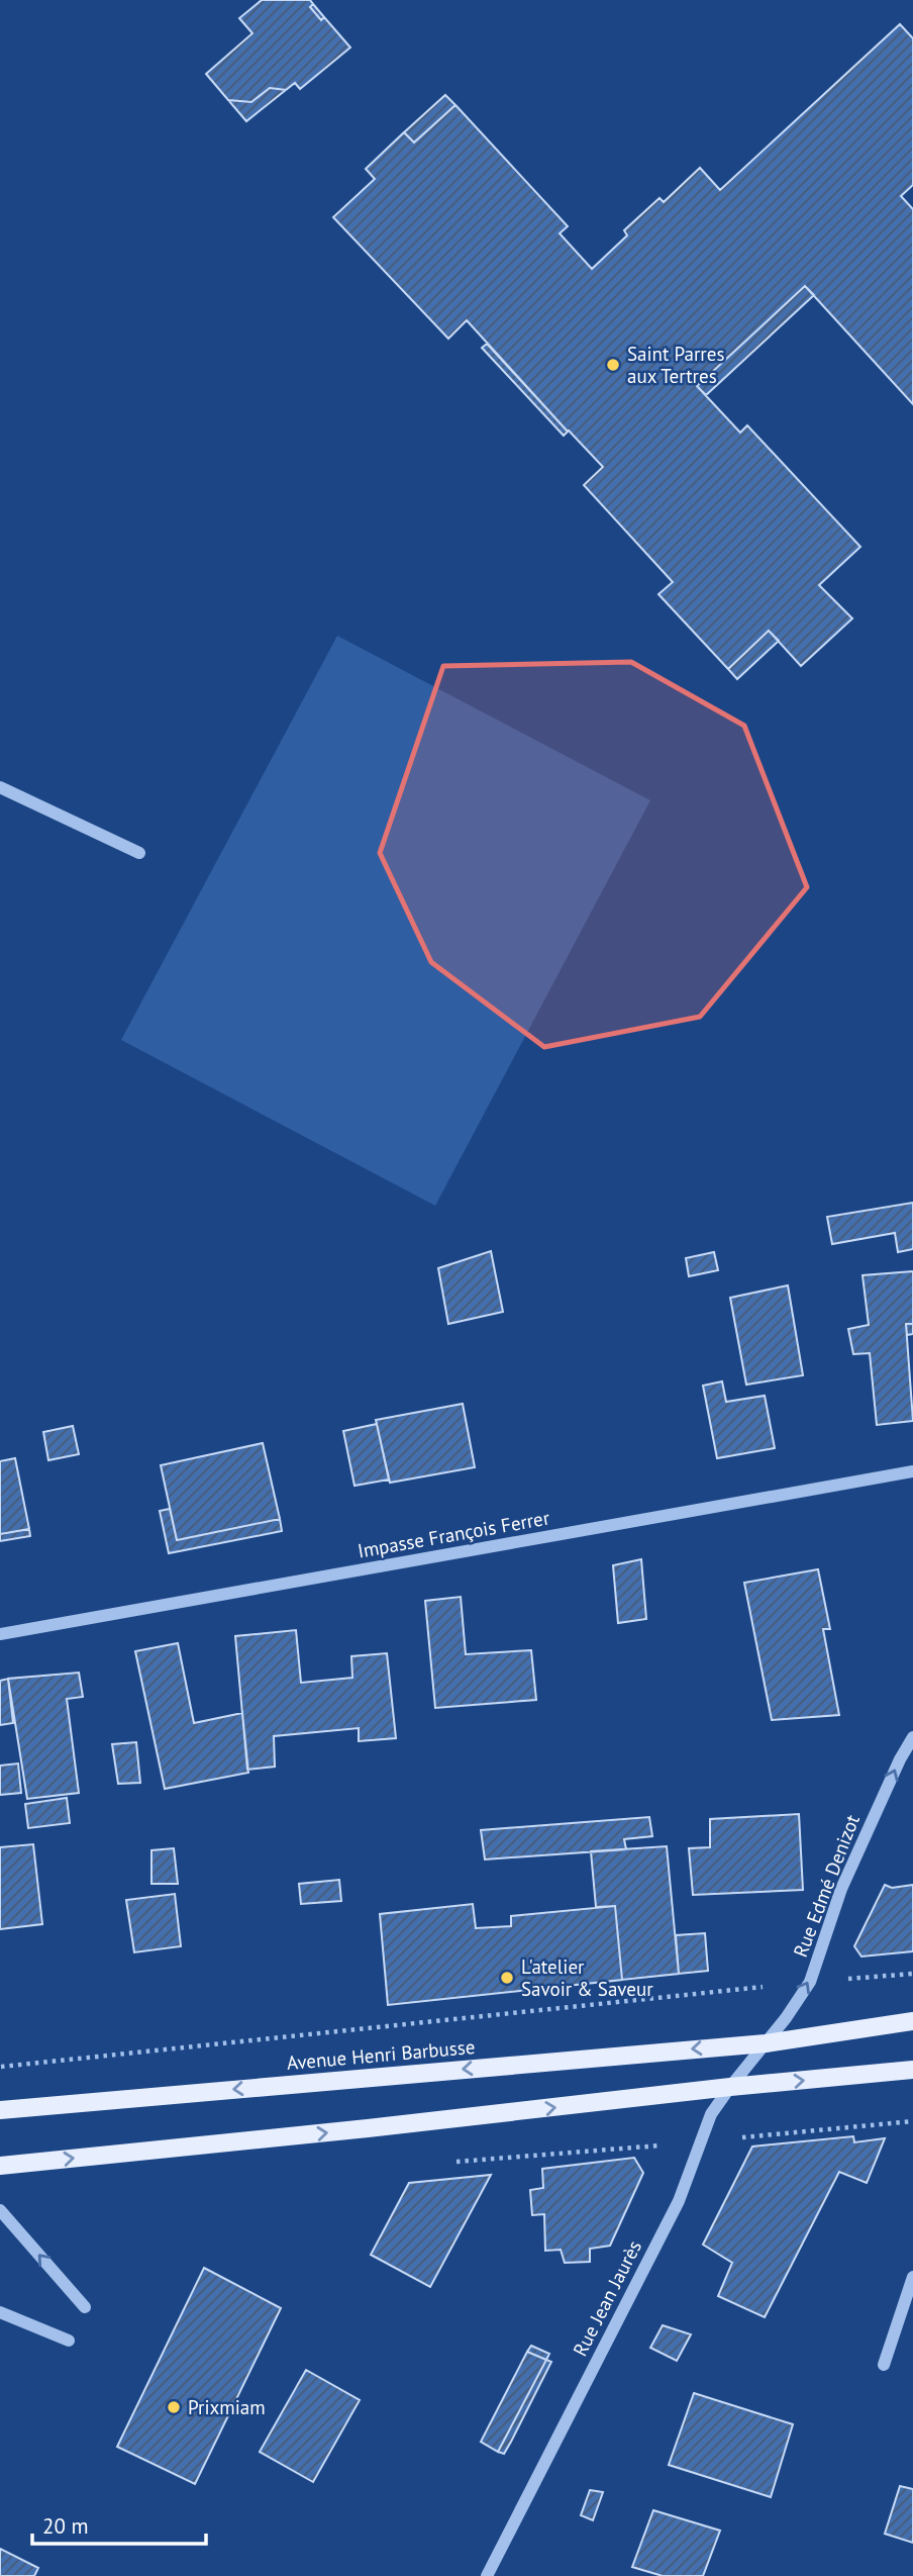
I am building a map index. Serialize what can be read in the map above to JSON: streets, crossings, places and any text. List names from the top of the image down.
{
  "streets": {
    "main road": ["Avenue Henri Barbusse"],
    "street": ["Impasse François Ferrer", "Rue Edmé Denizot", "Rue Jean Jaurès"]
  },
  "crossings": [
    ["Rue Edmé Denizot", "Avenue Henri Barbusse"],
    ["Rue Edmé Denizot", "Rue Jean Jaurès"],
    ["Avenue Henri Barbusse", "Rue Jean Jaurès"]
  ],
  "one_way": ["Rue Edmé Denizot"],
  "places": ["Saint Parres aux Tertres", "L'atelier Savoir & Saveur", "Prixmiam"],
  "scale_bar": "20 m"
}
